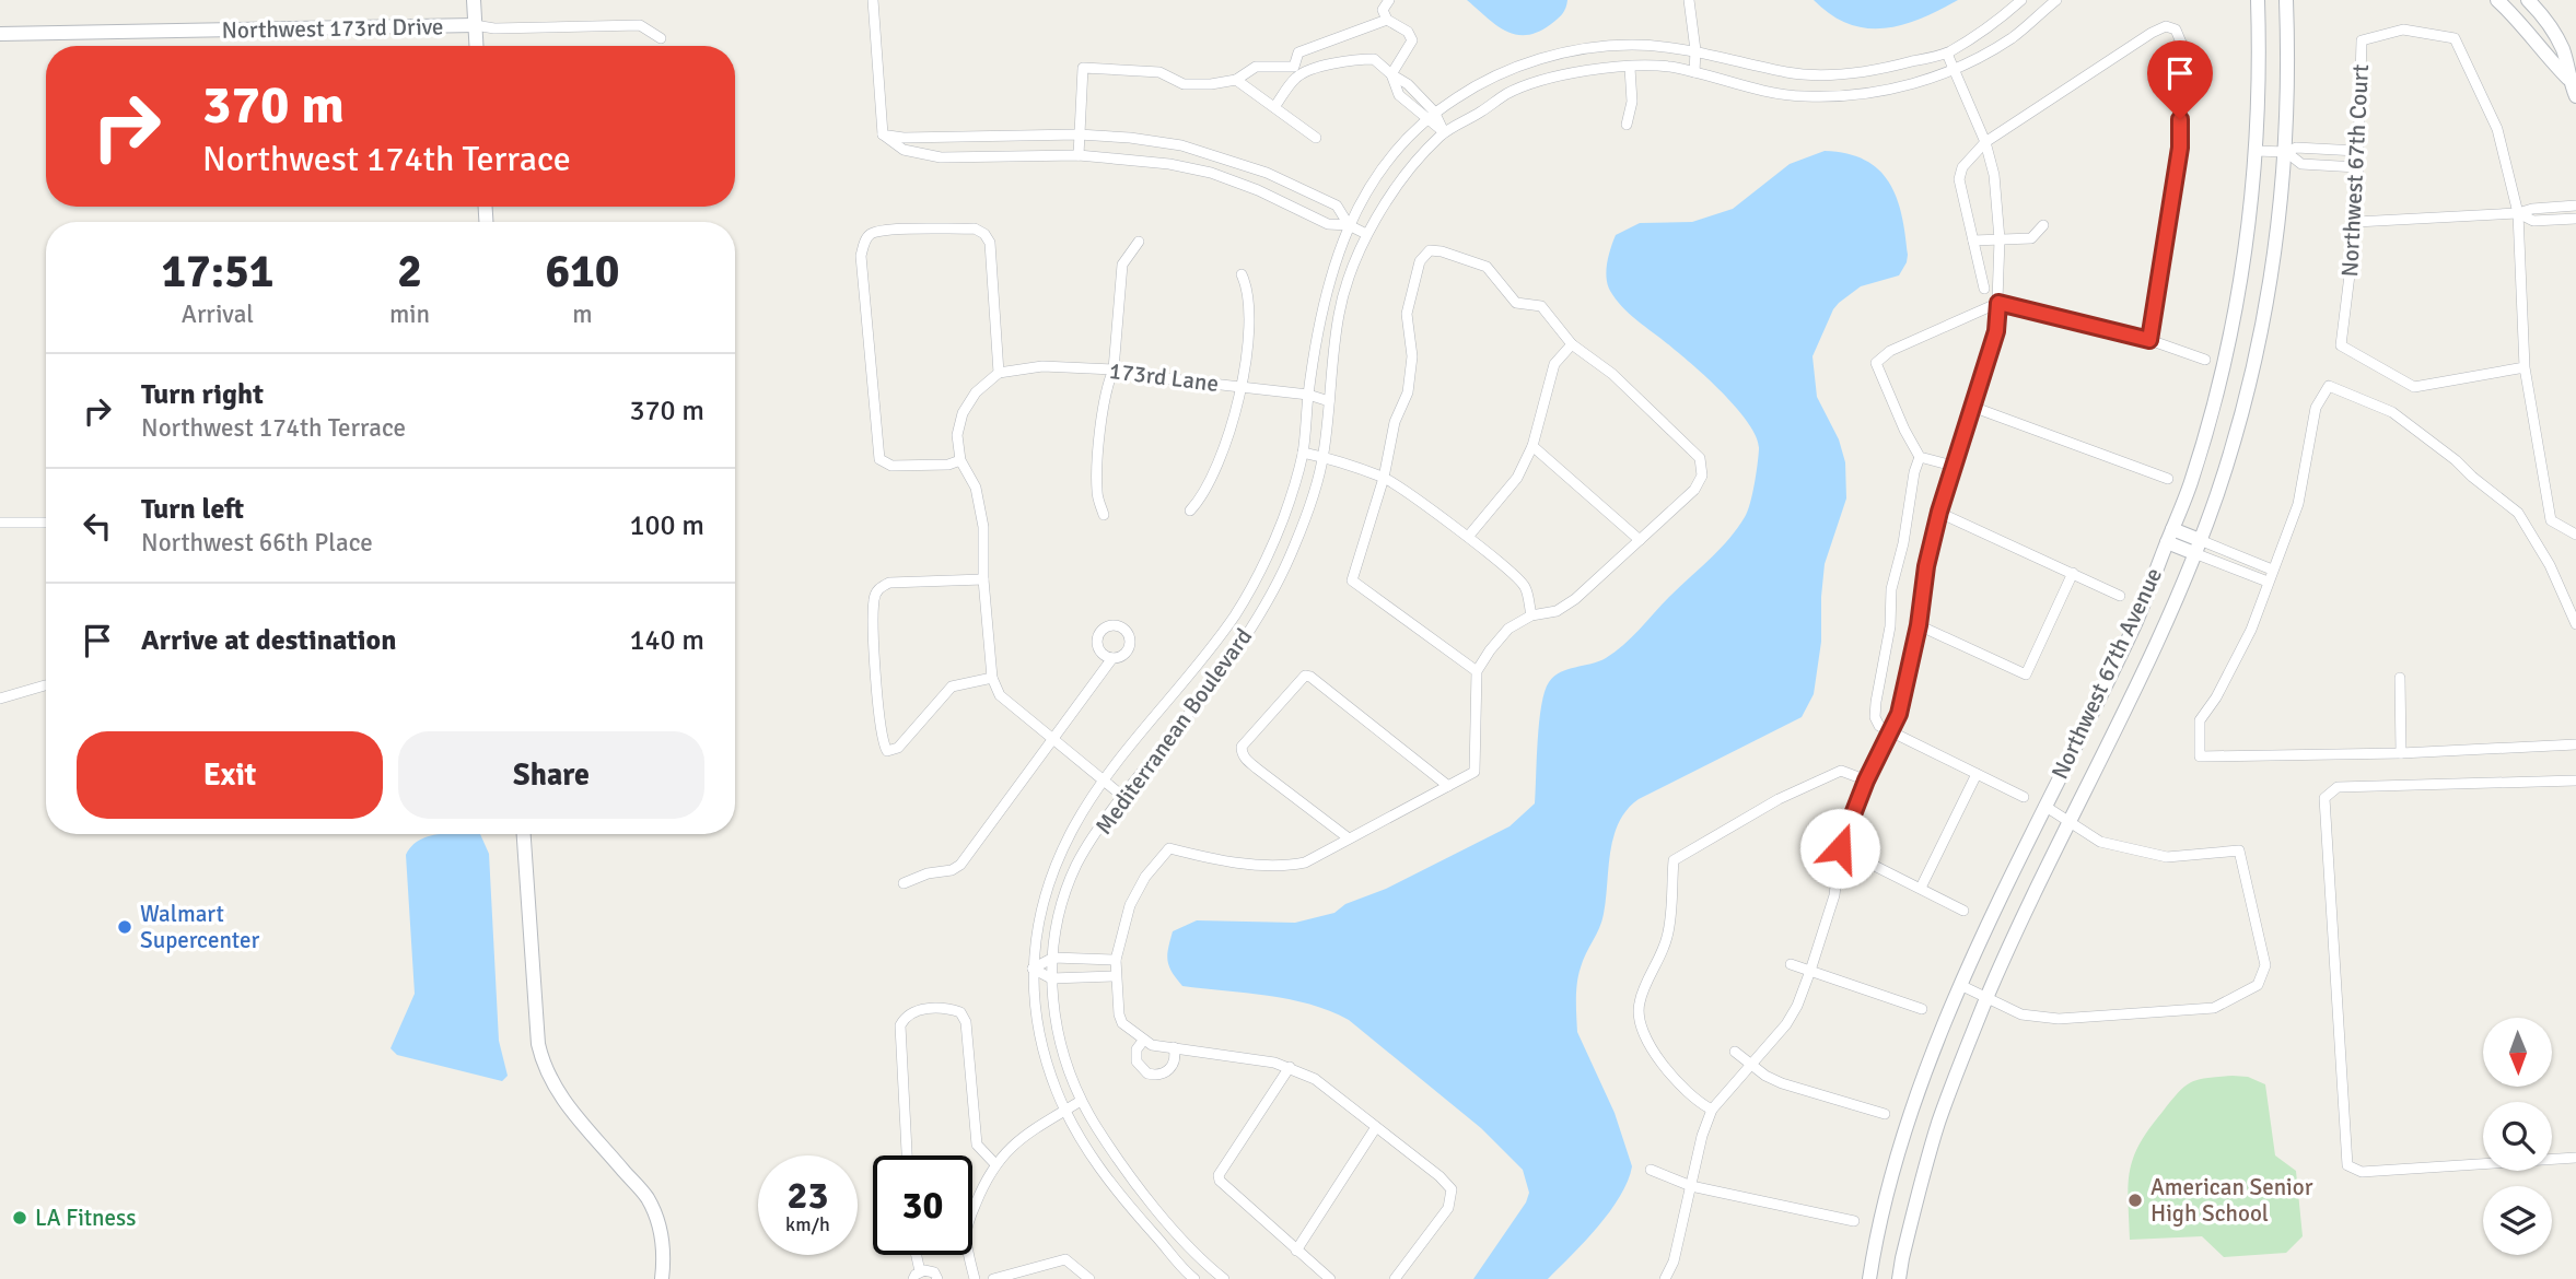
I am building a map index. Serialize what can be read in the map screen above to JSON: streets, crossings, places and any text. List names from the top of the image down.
{
  "streets": {
    "main road": ["Northwest 173rd Drive", "Northwest 67th Avenue"],
    "street": ["Northwest 67th Court", "173rd Lane", "Mediterranean Boulevard"]
  },
  "crossings": [
    ["173rd Lane", "Mediterranean Boulevard"]
  ],
  "places": ["Walmart Supercenter", "American Senior High School", "LA Fitness"],
  "north": "bottom",
  "page": {
    "turn": ["370 m", "Northwest 174th Terrace"],
    "eta": [
      "17:51",
      "Arrival",
      "2",
      "min",
      "610",
      "m"
    ],
    "list": [
      {
        "name": "Turn right",
        "note": "Northwest 174th Terrace",
        "value": "370 m"
      },
      {
        "name": "Turn left",
        "note": "Northwest 66th Place",
        "value": "100 m"
      },
      {
        "name": "Arrive at destination",
        "value": "140 m"
      }
    ],
    "buttons": ["Exit", "Share"],
    "speed": "23 km/h",
    "limit": "30"
  }
}
